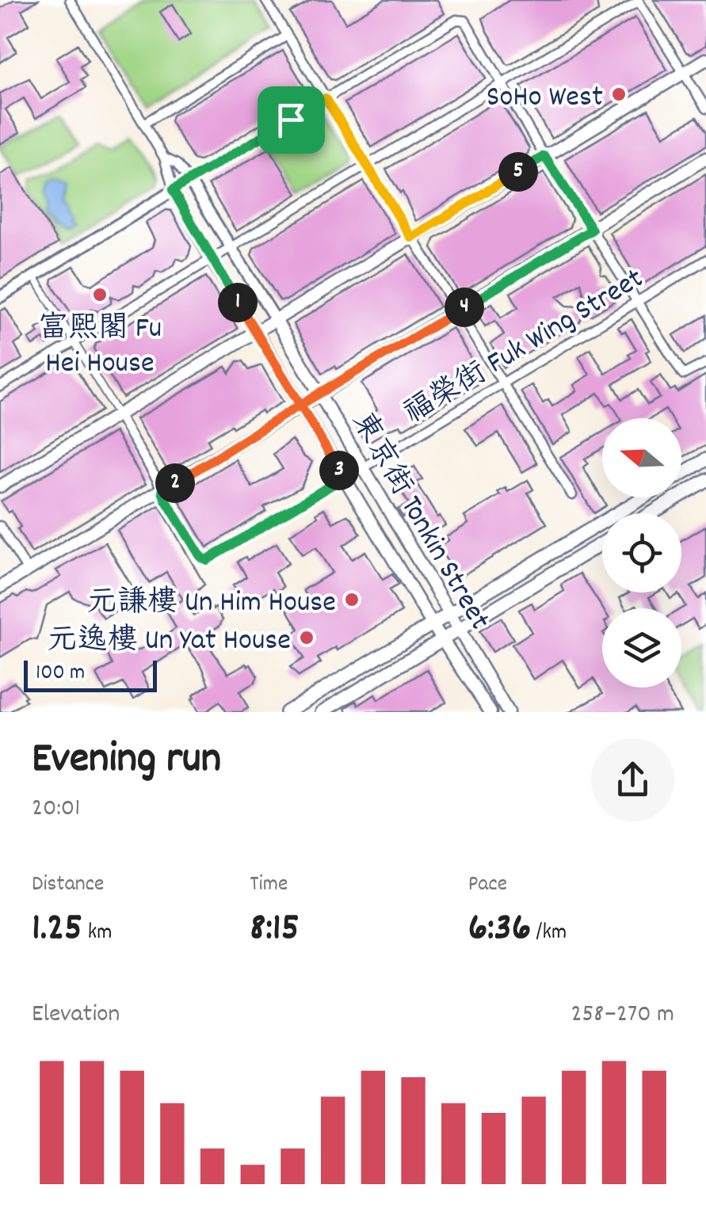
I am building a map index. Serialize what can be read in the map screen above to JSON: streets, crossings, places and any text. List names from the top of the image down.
{
  "streets": {
    "main road": ["東京街 Tonkin Street"],
    "street": ["福榮街 Fuk Wing Street"]
  },
  "crossings": [
    ["福榮街 Fuk Wing Street", "東京街 Tonkin Street"]
  ],
  "places": [
    "SoHo West",
    "富熙閣 Fu Hei House",
    "元謙樓 Un Him House",
    "元逸樓 Un Yat House"
  ],
  "scale_bar": "100 m",
  "north": "left",
  "page": {
    "pins": [
      "5",
      "1",
      "4",
      "3",
      "2"
    ],
    "scale": "100 m",
    "heading": ["Evening run", "20:01"],
    "stats": [
      ["Distance", "1.25 km"],
      ["Time", "8:15"],
      ["Pace", "6:36 /km"]
    ],
    "chart": ["Elevation", "258–270 m"]
  }
}
